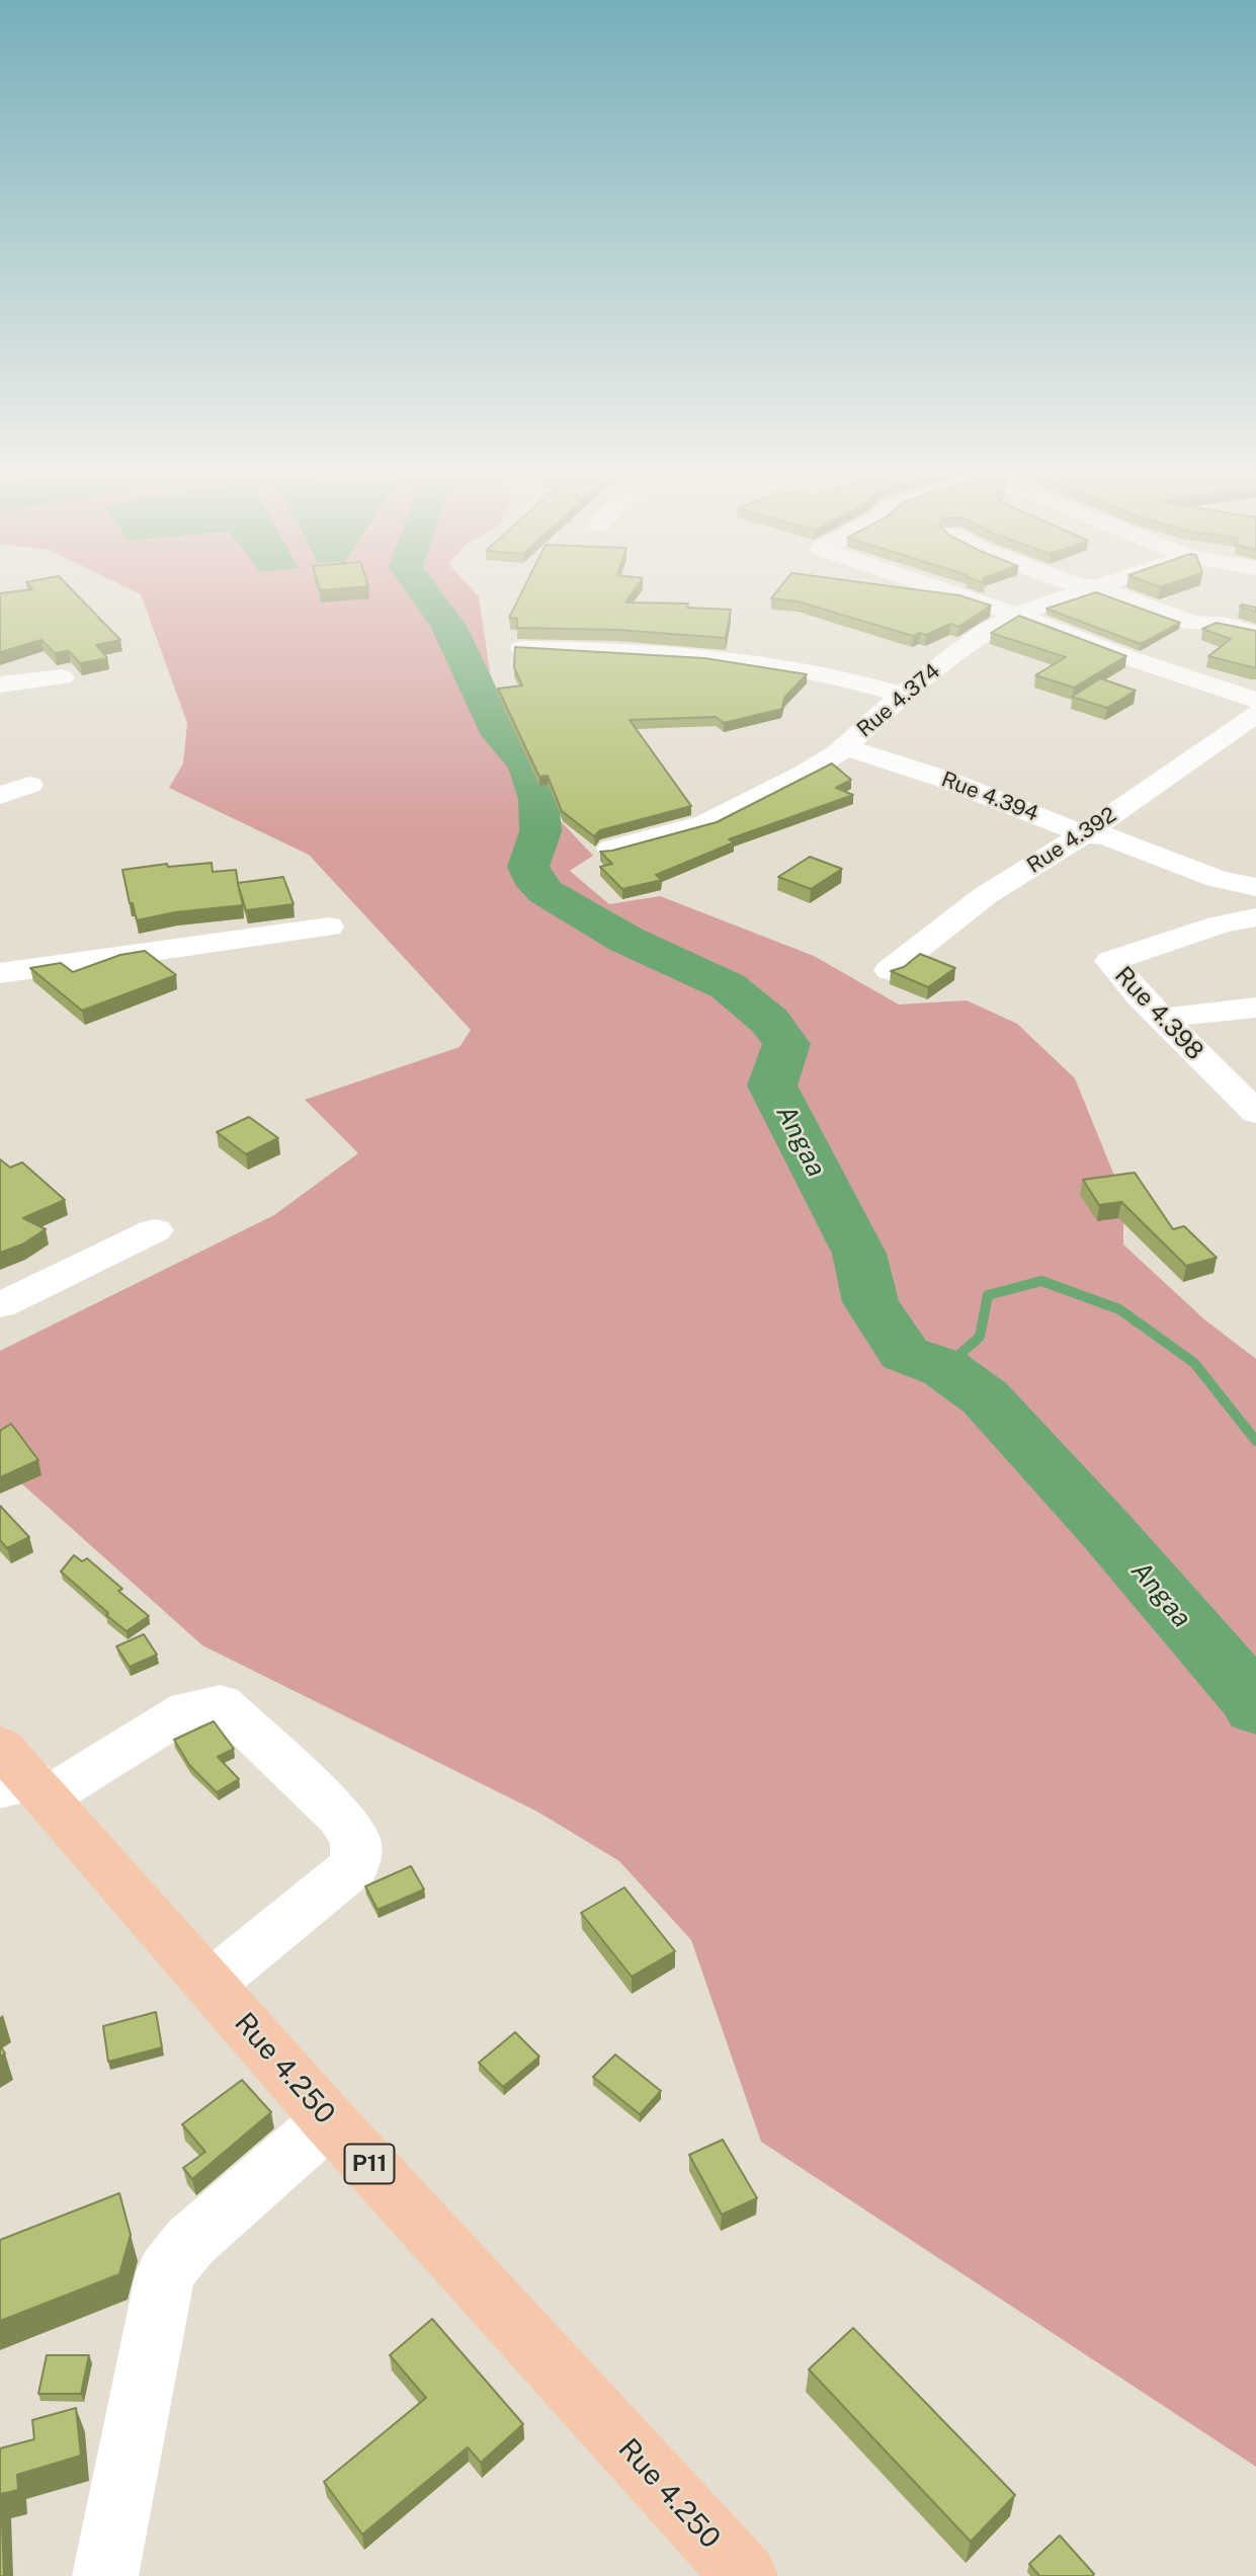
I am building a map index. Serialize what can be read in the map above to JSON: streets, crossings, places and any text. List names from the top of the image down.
{
  "streets": {
    "main road": ["Rue 4.250", "P11"],
    "street": [
      "Rue 4.374",
      "Rue 4.394",
      "Rue 4.392",
      "Rue 4.398"
    ]
  },
  "crossings": [
    ["Rue 4.374", "Rue 4.394"],
    ["Rue 4.394", "Rue 4.392"]
  ],
  "water": ["Angaa"]
}
